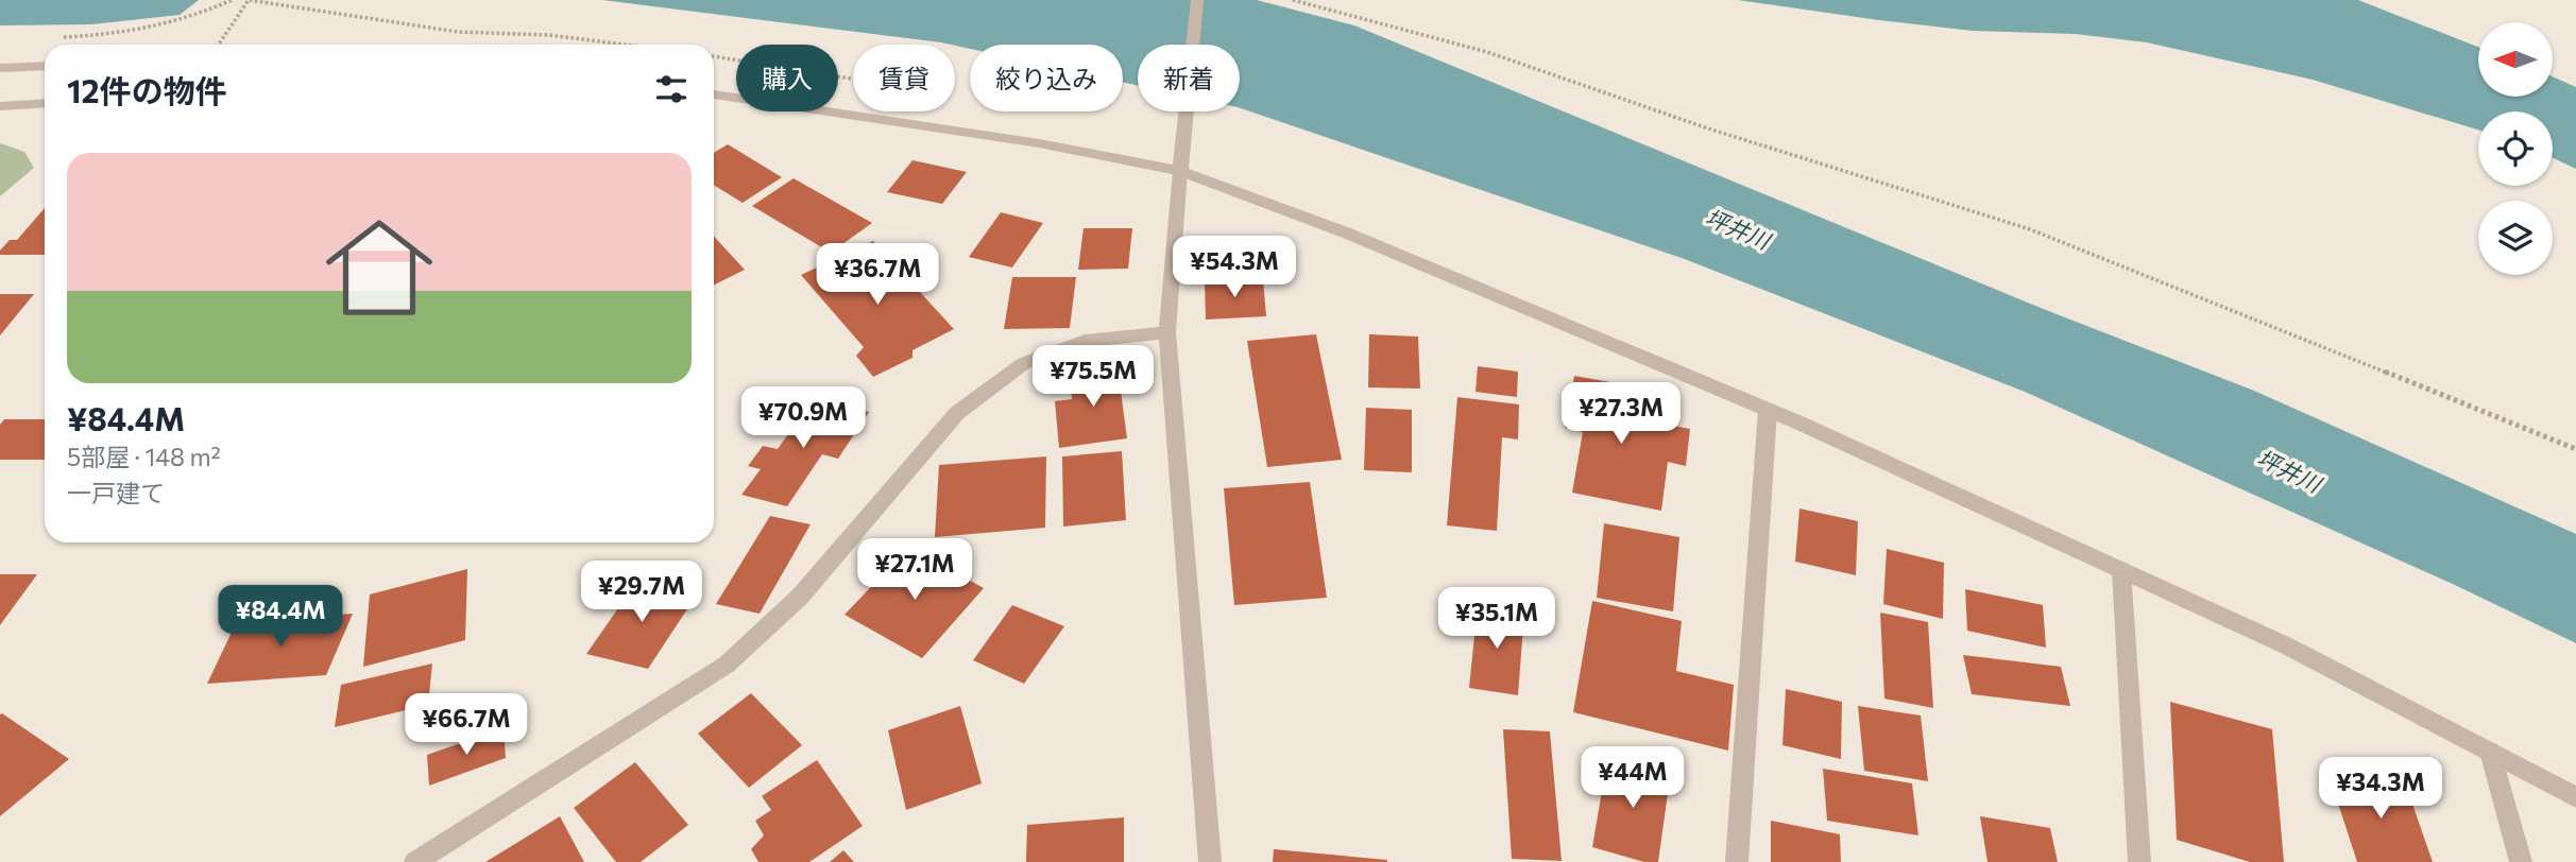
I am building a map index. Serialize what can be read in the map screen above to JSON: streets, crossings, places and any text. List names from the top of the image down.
{
  "water": ["坪井川"],
  "north": "left",
  "page": {
    "chip": [
      "購入",
      "賃貸",
      "絞り込み",
      "新着"
    ],
    "heading": "12件の物件",
    "list": [
      {
        "name": "¥84.4M",
        "note": "5部屋 · 148 m² · 一戸建て"
      }
    ],
    "price": [
      "¥54.3M",
      "¥36.7M",
      "¥75.5M",
      "¥27.3M",
      "¥70.9M",
      "¥27.1M",
      "¥29.7M",
      "¥84.4M",
      "¥35.1M",
      "¥66.7M",
      "¥44M",
      "¥34.3M"
    ]
  }
}
